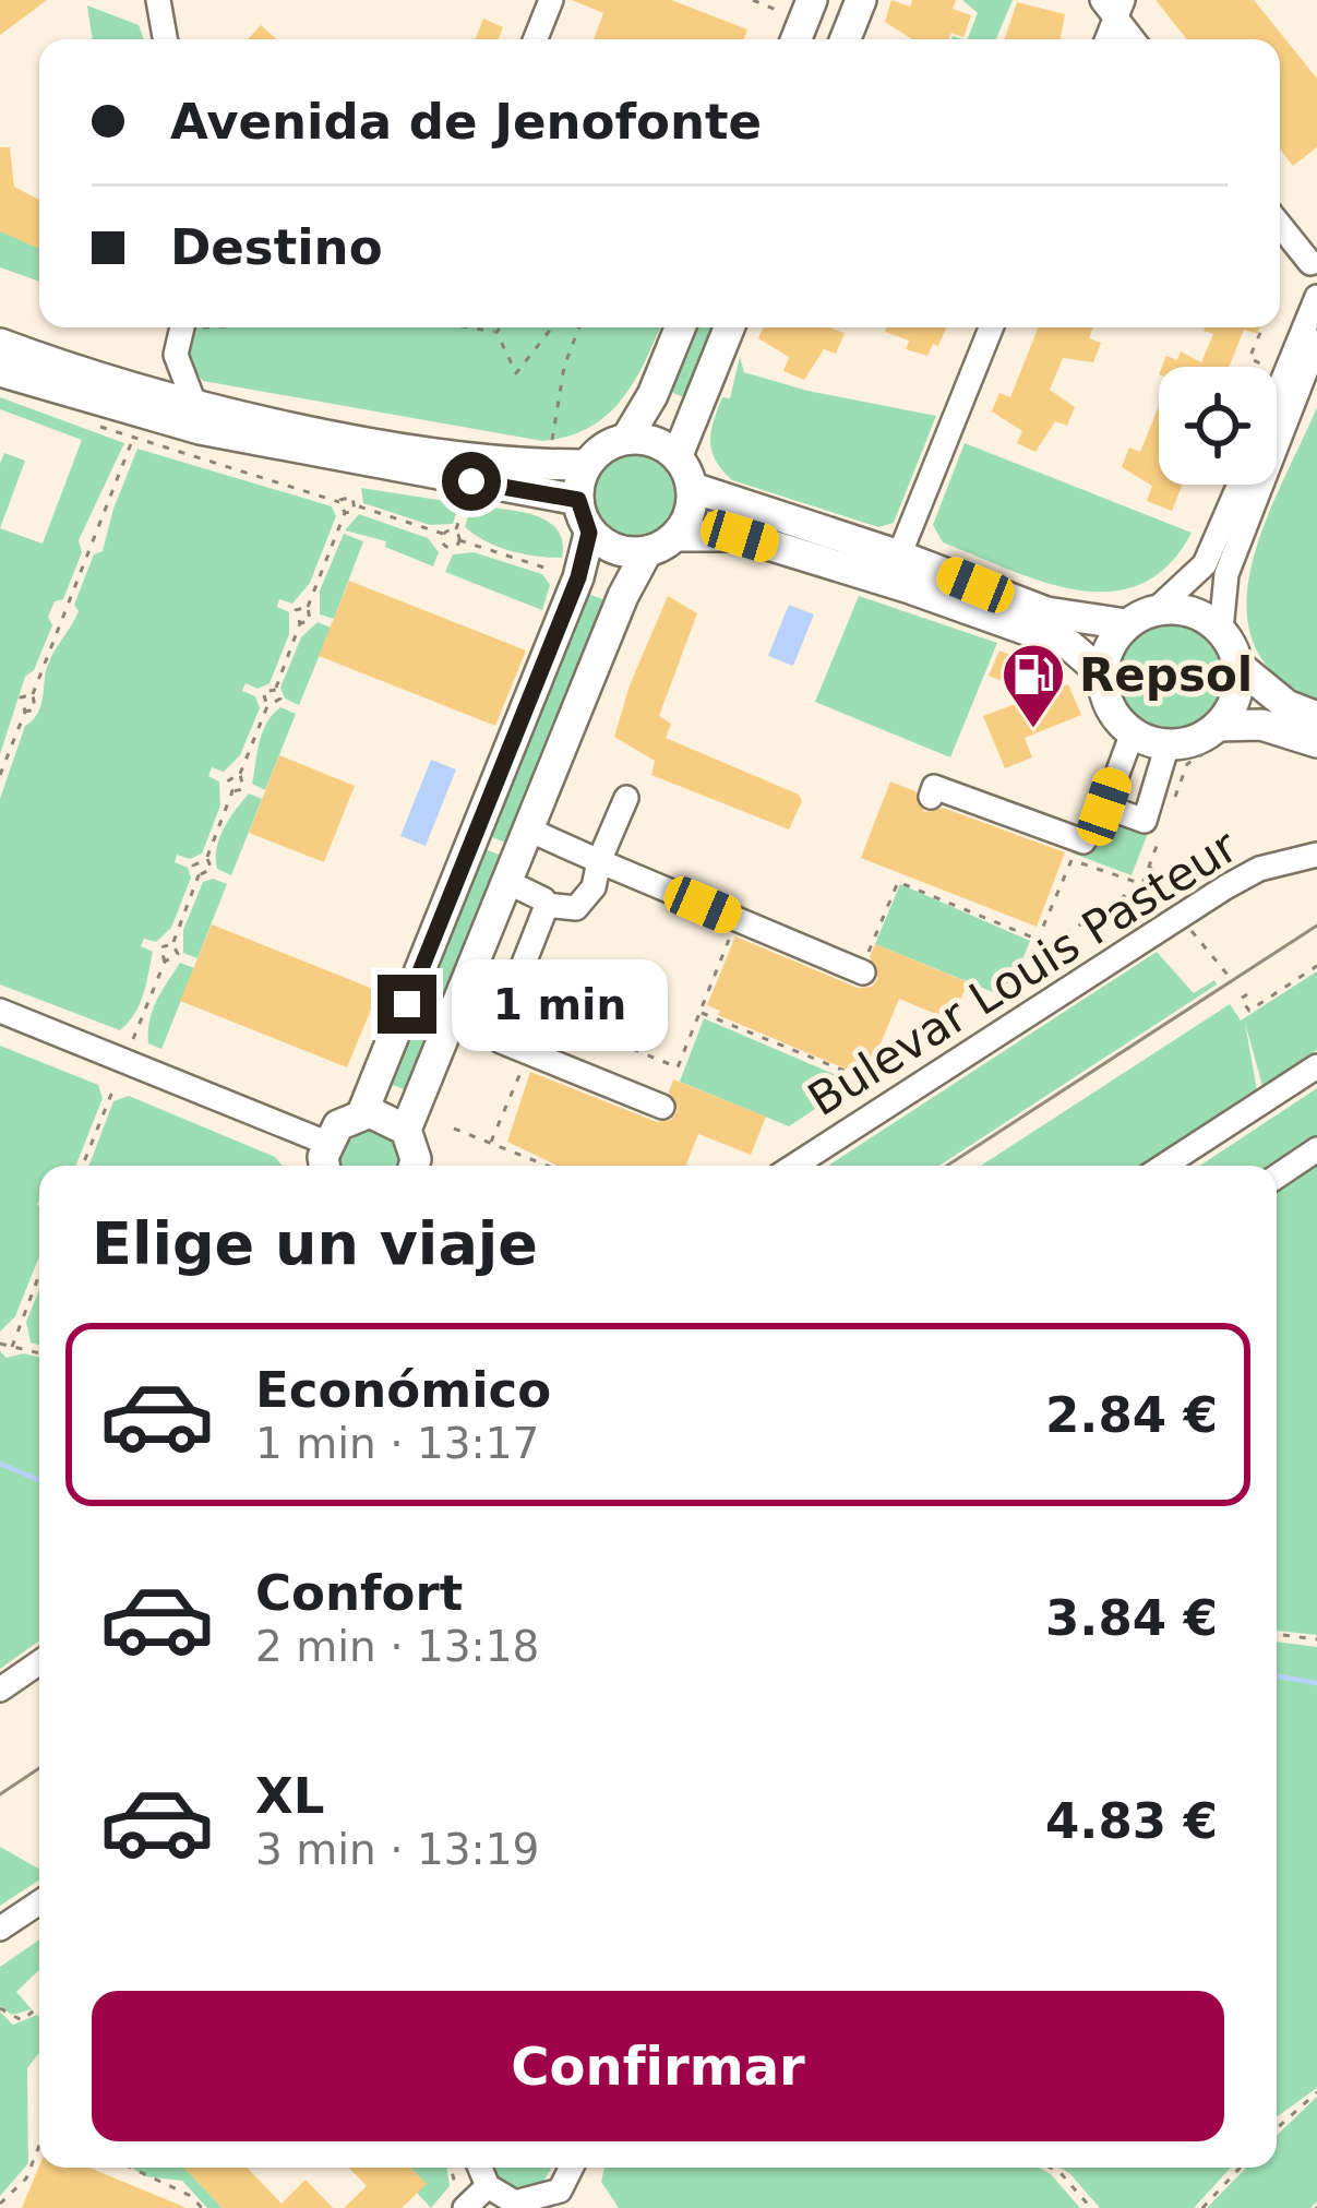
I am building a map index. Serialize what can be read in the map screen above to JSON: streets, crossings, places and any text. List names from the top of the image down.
{
  "streets": {
    "street": ["Bulevar Louis Pasteur"]
  },
  "places": {
    "fuel station": ["Repsol"]
  },
  "page": {
    "banner": ["Avenida de Jenofonte", "Destino"],
    "bubble": "1 min",
    "heading": "Elige un viaje",
    "list": [
      {
        "name": "Económico",
        "note": "1 min · 13:17",
        "value": "2.84 €"
      },
      {
        "name": "Confort",
        "note": "2 min · 13:18",
        "value": "3.84 €"
      },
      {
        "name": "XL",
        "note": "3 min · 13:19",
        "value": "4.83 €"
      }
    ],
    "buttons": "Confirmar"
  }
}
